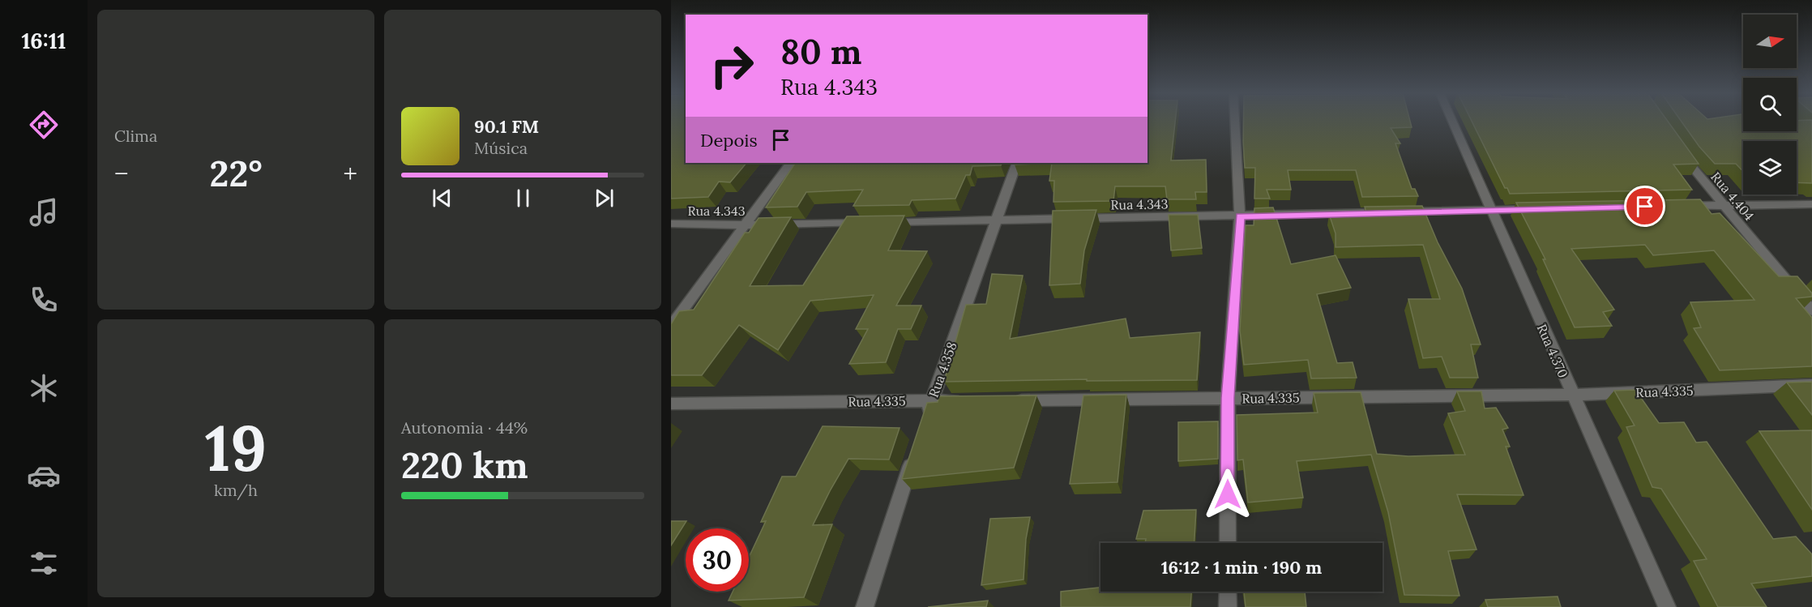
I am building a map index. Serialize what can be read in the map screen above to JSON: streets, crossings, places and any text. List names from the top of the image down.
{
  "streets": {
    "street": [
      "Rua 4.404",
      "Rua 4.343",
      "Rua 4.370",
      "Rua 4.358",
      "Rua 4.335"
    ]
  },
  "crossings": [
    ["Rua 4.343", "Rua 4.370"],
    ["Rua 4.343", "Rua 4.358"],
    ["Rua 4.370", "Rua 4.335"],
    ["Rua 4.358", "Rua 4.335"]
  ],
  "north": "right",
  "page": {
    "tabs": "16:11",
    "tile": [
      "Clima",
      ["19", "km/h"],
      ["Autonomia · 44%", "220 km"]
    ],
    "turn": ["80 m", "Rua 4.343"],
    "song": ["90.1 FM", "Música"],
    "then": "Depois",
    "heat": ["−", "22°", "+"],
    "limit": "30",
    "trip": "16:12 · 1 min · 190 m"
  }
}
